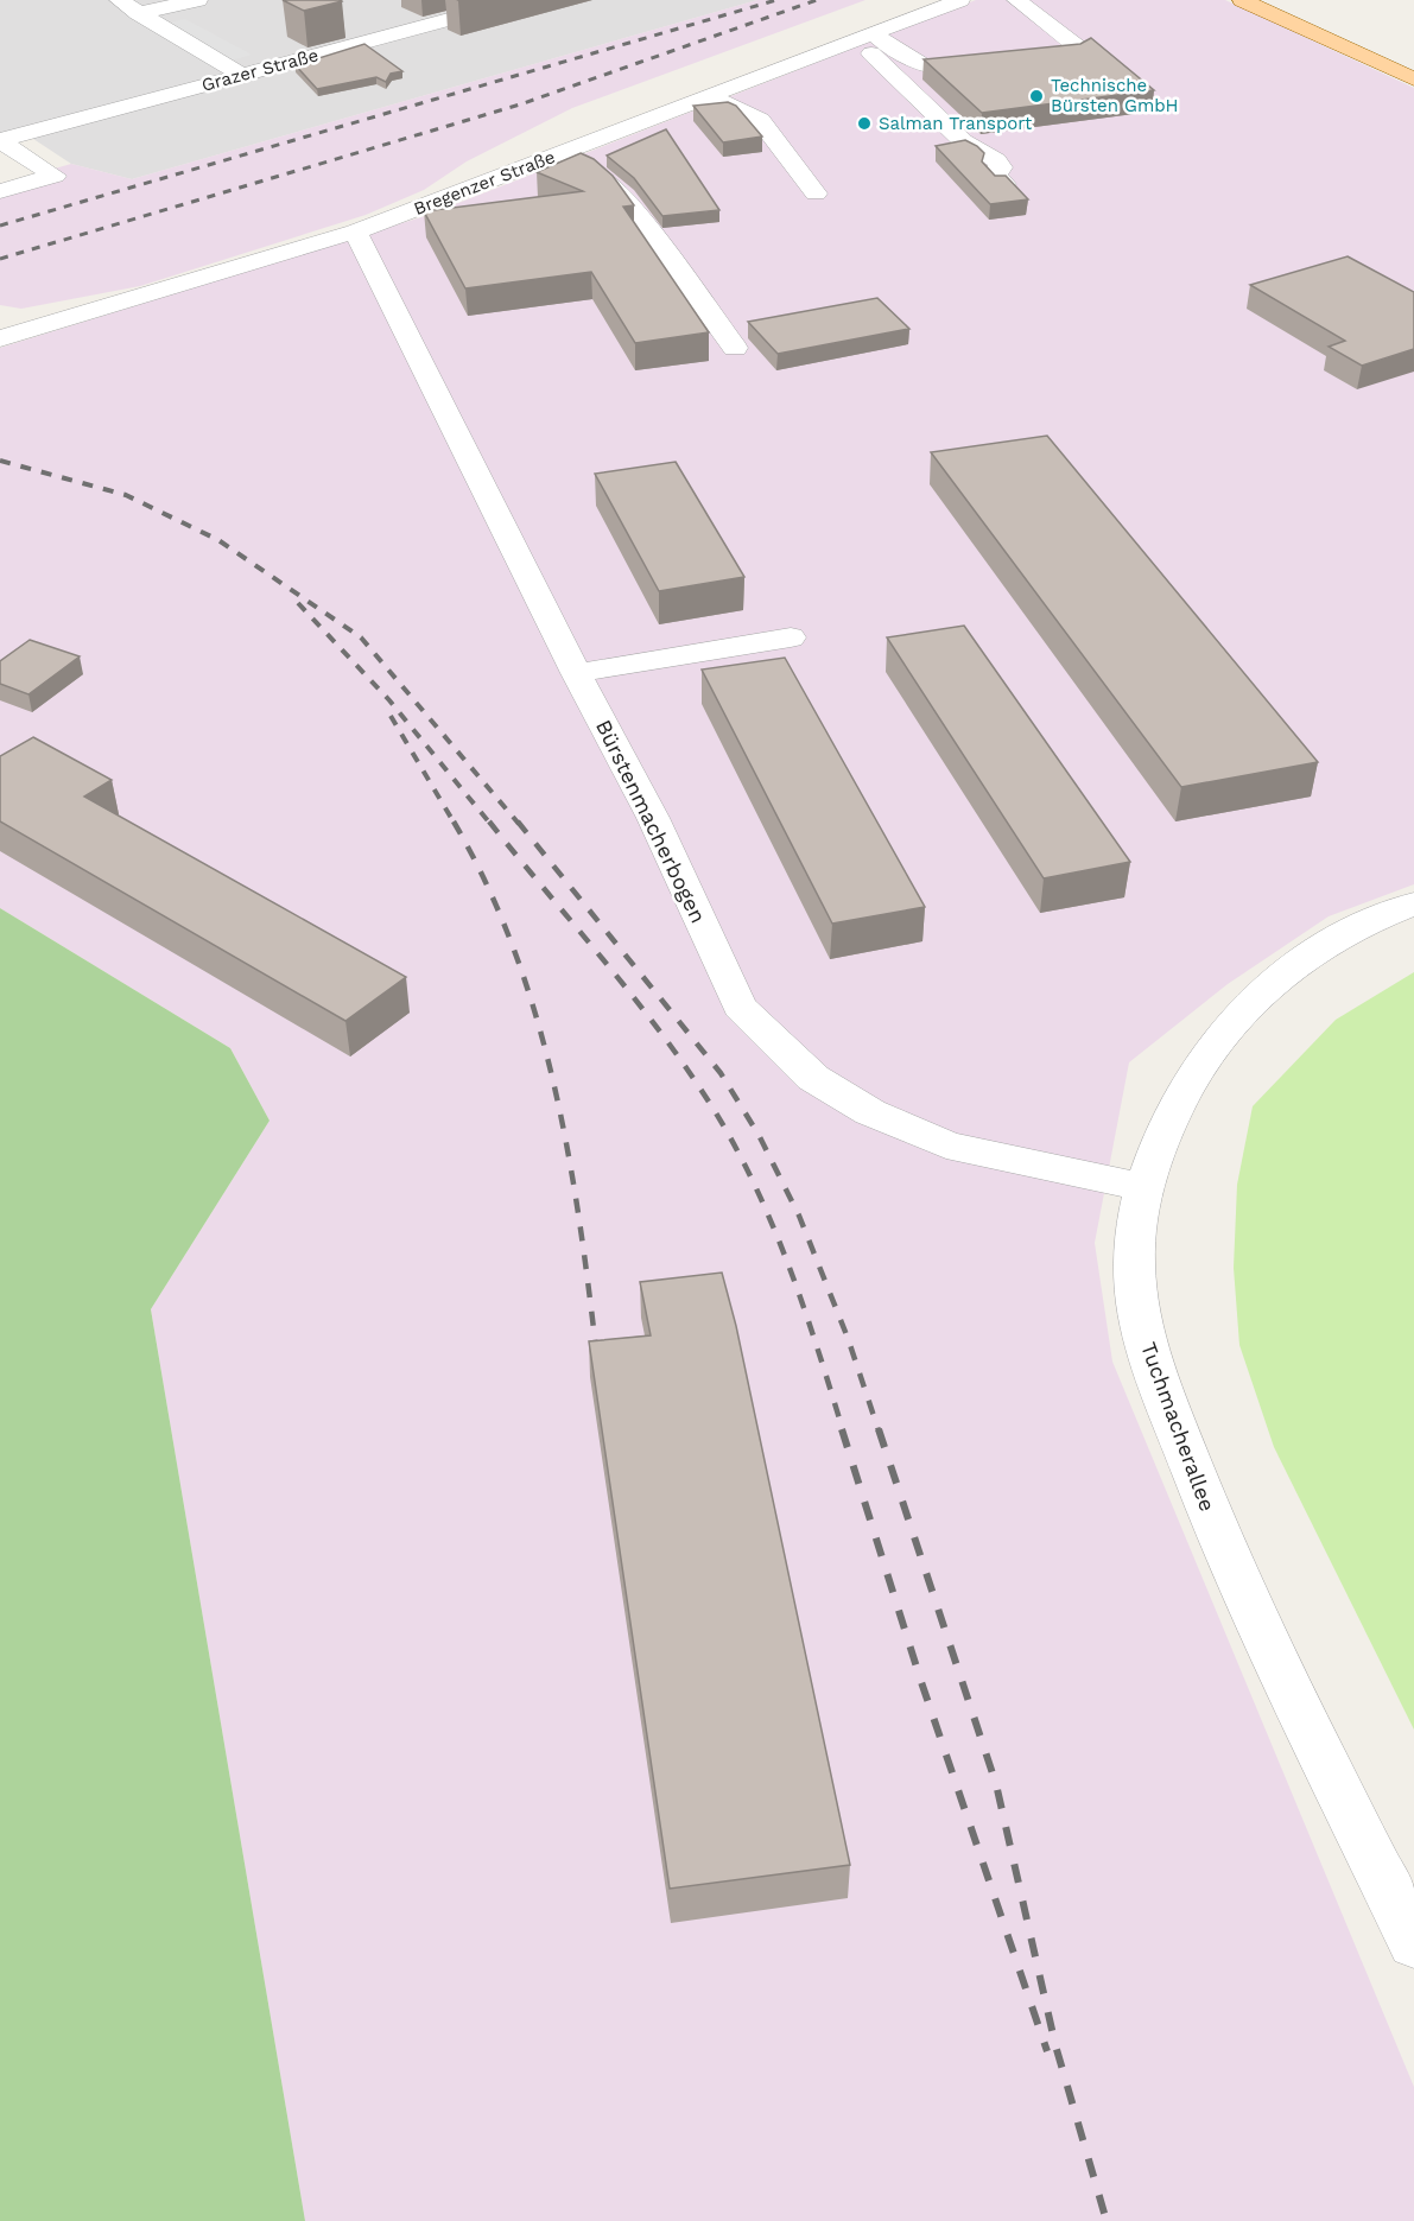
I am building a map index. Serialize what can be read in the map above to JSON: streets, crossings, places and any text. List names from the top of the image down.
{
  "streets": {
    "street": [
      "Grazer Straße",
      "Bregenzer Straße",
      "Bürstenmacherbogen",
      "Tuchmacherallee"
    ]
  },
  "crossings": [
    ["Bregenzer Straße", "Bürstenmacherbogen"],
    ["Bürstenmacherbogen", "Tuchmacherallee"]
  ],
  "places": ["Technische Bürsten GmbH", "Salman Transport"]
}
